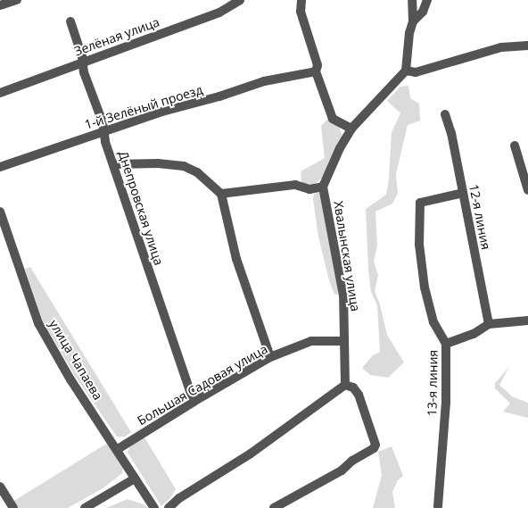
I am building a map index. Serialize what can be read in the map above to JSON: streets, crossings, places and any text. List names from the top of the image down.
{
  "streets": {
    "street": [
      "Зелёная улица",
      "1-й Зелёный проезд",
      "Днепровская улица",
      "12-я линия",
      "Хвалынская улица",
      "улица Чапаева",
      "13-я линия",
      "Большая Садовая улица"
    ]
  },
  "crossings": [
    ["Зелёная улица", "Днепровская улица"],
    ["1-й Зелёный проезд", "Днепровская улица"],
    ["Днепровская улица", "Большая Садовая улица"],
    ["12-я линия", "13-я линия"],
    ["Хвалынская улица", "Большая Садовая улица"],
    ["улица Чапаева", "Большая Садовая улица"]
  ]
}
